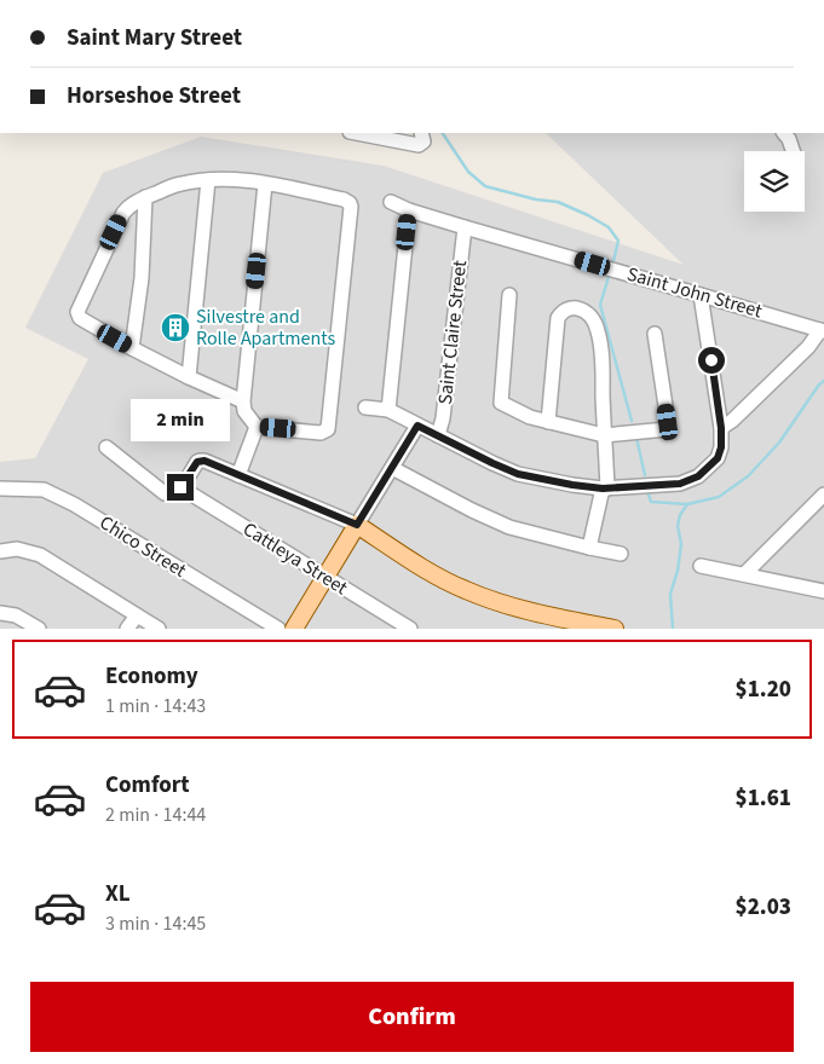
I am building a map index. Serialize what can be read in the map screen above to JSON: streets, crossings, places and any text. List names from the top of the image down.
{
  "streets": {
    "street": [
      "Saint John Street",
      "Saint Claire Street",
      "Chico Street",
      "Cattleya Street"
    ]
  },
  "crossings": [
    ["Saint John Street", "Saint Claire Street"]
  ],
  "places": {
    "building": ["Silvestre and Rolle Apartments"]
  },
  "page": {
    "banner": ["Saint Mary Street", "Horseshoe Street"],
    "bubble": "2 min",
    "list": [
      {
        "name": "Economy",
        "note": "1 min · 14:43",
        "value": "$1.20"
      },
      {
        "name": "Comfort",
        "note": "2 min · 14:44",
        "value": "$1.61"
      },
      {
        "name": "XL",
        "note": "3 min · 14:45",
        "value": "$2.03"
      }
    ],
    "buttons": "Confirm"
  }
}
